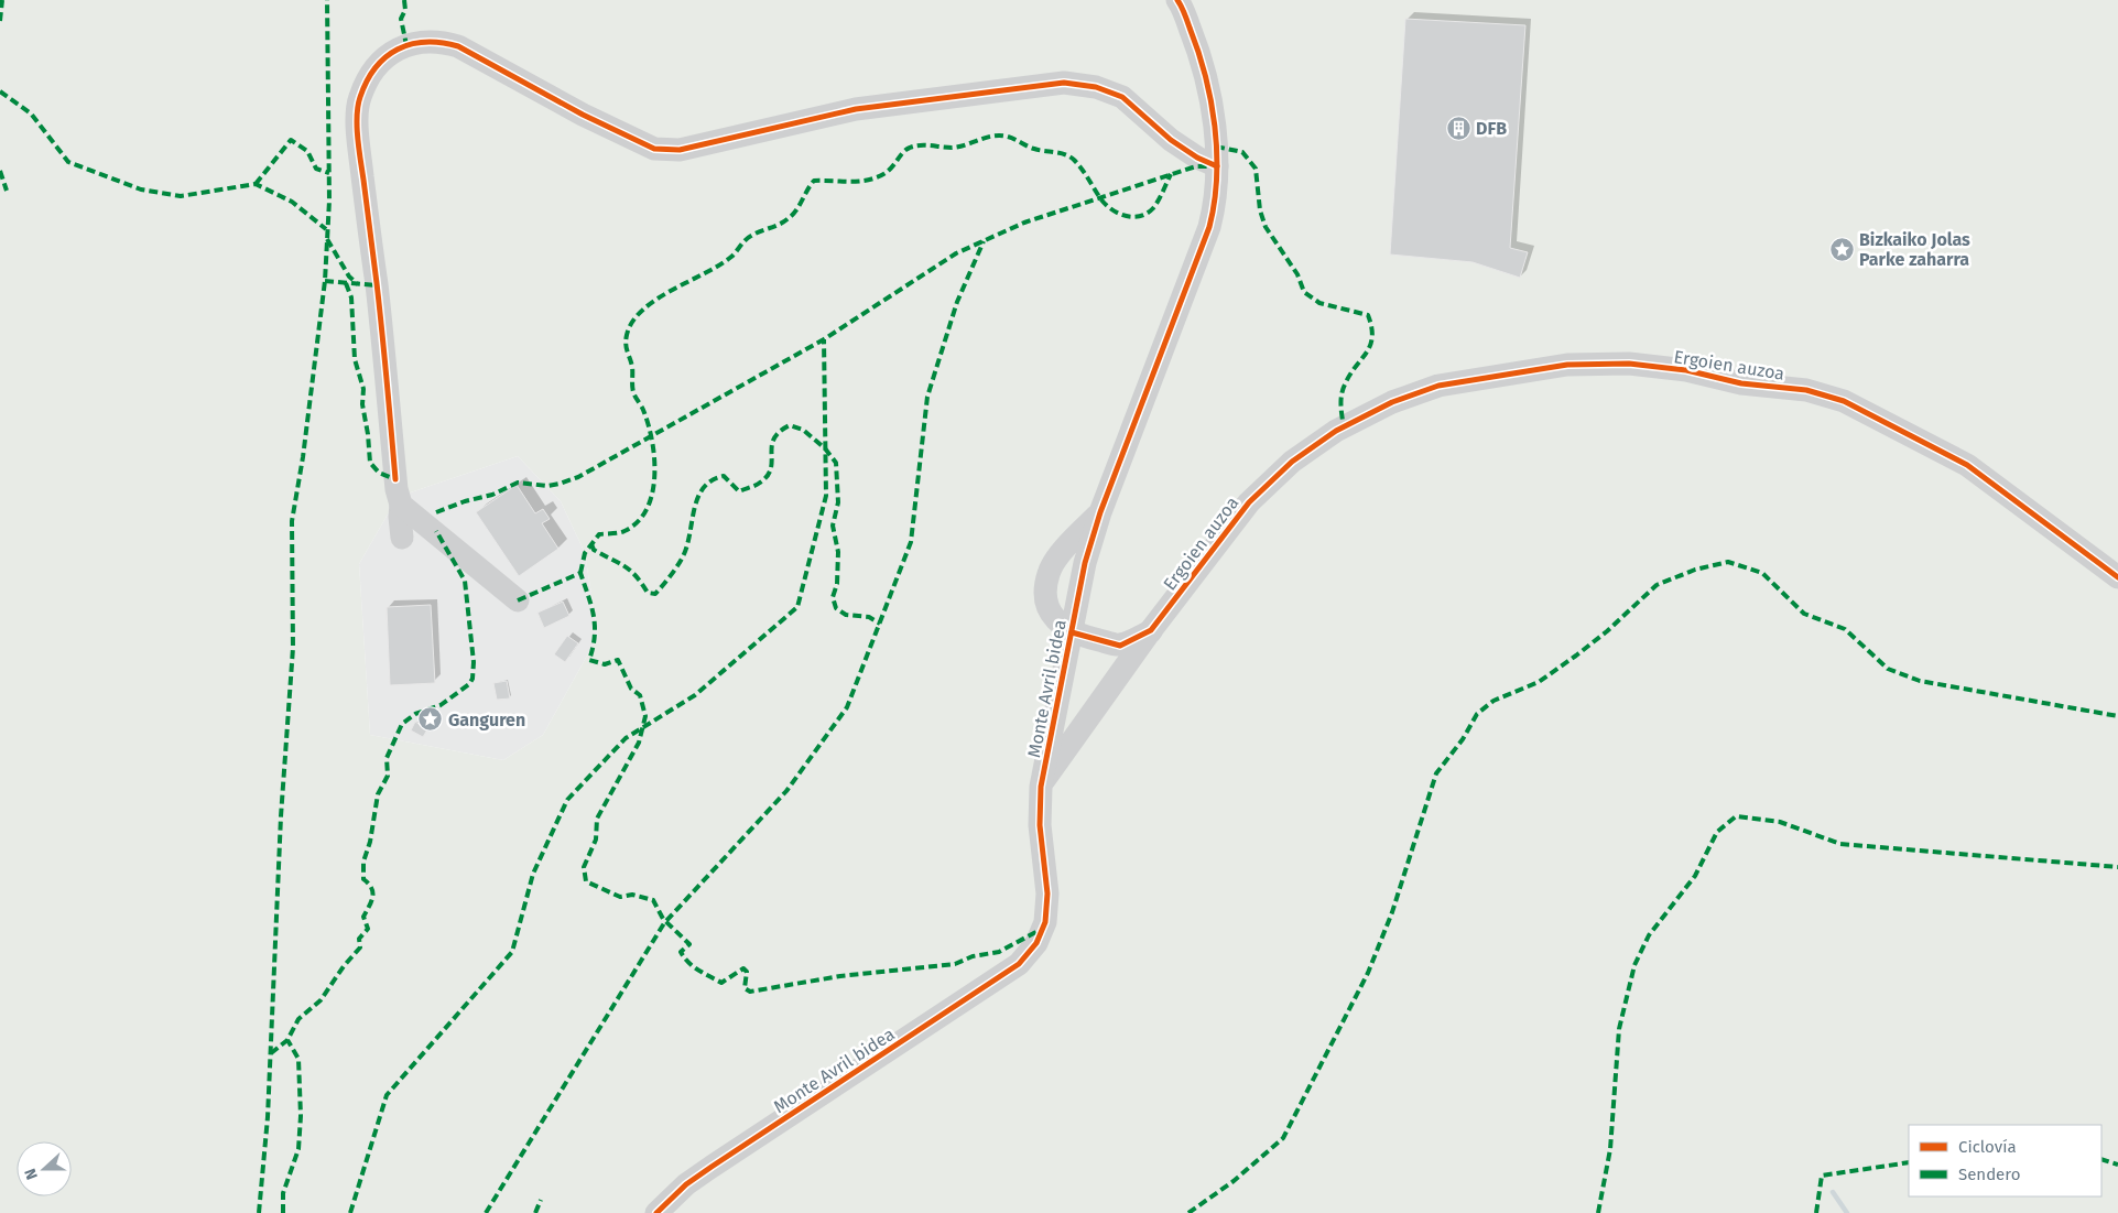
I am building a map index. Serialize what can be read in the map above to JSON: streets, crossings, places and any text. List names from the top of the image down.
{
  "streets": {
    "street": ["Ergoien auzoa", "Monte Avril bidea"]
  },
  "crossings": [
    ["Ergoien auzoa", "Monte Avril bidea"]
  ],
  "places": {
    "building": ["DFB"],
    "place": ["Bizkaiko Jolas Parke zaharra", "Ganguren"]
  },
  "legend": ["Ciclovía", "Sendero"],
  "north": "left"
}
